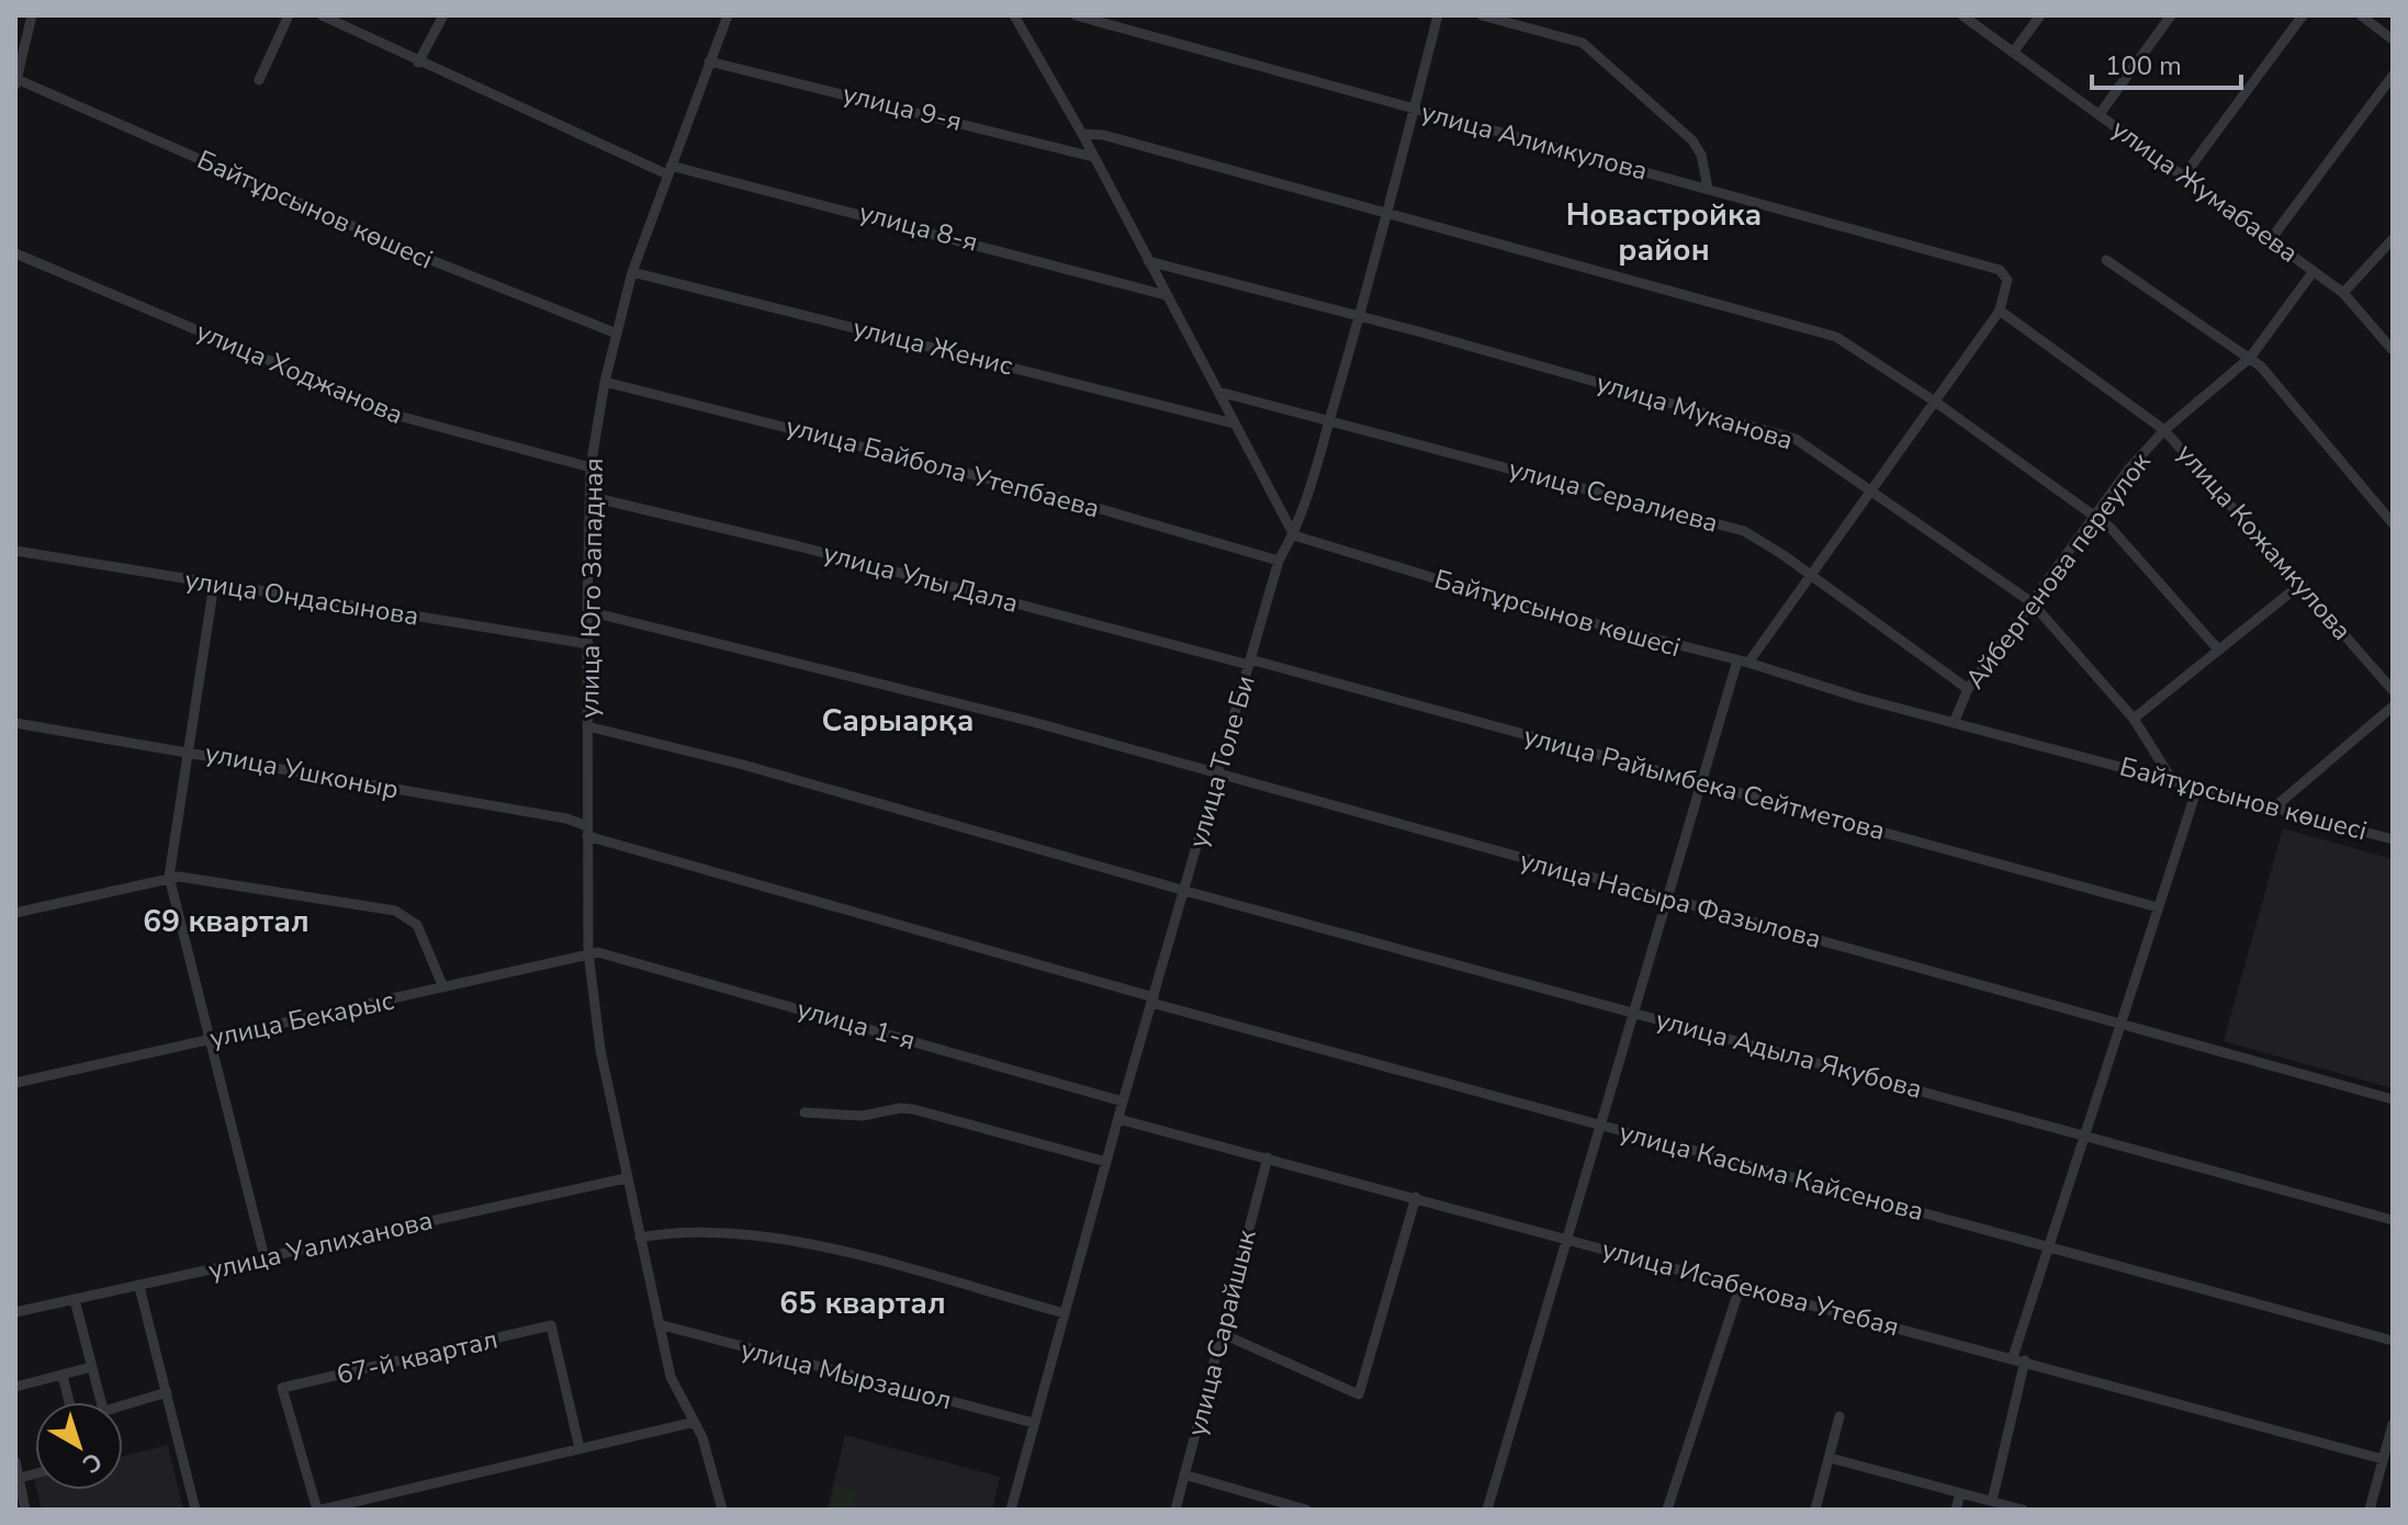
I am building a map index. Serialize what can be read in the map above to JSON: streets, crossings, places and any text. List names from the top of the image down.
{
  "streets": {
    "street": [
      "улица 9-я",
      "улица Алимкулова",
      "улица Жумабаева",
      "Байтұрсынов көшесі",
      "улица 8-я",
      "улица Женис",
      "улица Ходжанова",
      "улица Муканова",
      "улица Байбола Утепбаева",
      "улица Сералиева",
      "улица Кожамкулова",
      "Айбергенова переулок",
      "улица Улы Дала",
      "улица Юго Западная",
      "улица Ондасынова",
      "улица Толе Би",
      "улица Ушконыр",
      "улица Райымбека Сейтметова",
      "улица Насыра Фазылова",
      "улица Бекарыс",
      "улица 1-я",
      "улица Адыла Якубова",
      "улица Касыма Кайсенова",
      "улица Уалиханова",
      "улица Исабекова Утебая",
      "улица Сарайшык",
      "67-й квартал",
      "улица Мырзашол"
    ]
  },
  "crossings": [
    ["улица 9-я", "улица Юго Западная"],
    ["улица Алимкулова", "улица Кожамкулова"],
    ["улица Алимкулова", "улица Толе Би"],
    ["улица Жумабаева", "Айбергенова переулок"],
    ["Байтұрсынов көшесі", "улица Муканова"],
    ["Байтұрсынов көшесі", "Айбергенова переулок"],
    ["Байтұрсынов көшесі", "улица Юго Западная"],
    ["Байтұрсынов көшесі", "улица Толе Би"],
    ["улица 8-я", "улица Юго Западная"],
    ["улица Женис", "улица Юго Западная"],
    ["улица Ходжанова", "улица Юго Западная"],
    ["улица Муканова", "Айбергенова переулок"],
    ["улица Муканова", "улица Толе Би"],
    ["улица Байбола Утепбаева", "улица Юго Западная"],
    ["улица Байбола Утепбаева", "улица Толе Би"],
    ["улица Сералиева", "Айбергенова переулок"],
    ["улица Сералиева", "улица Толе Би"],
    ["улица Кожамкулова", "Айбергенова переулок"],
    ["улица Улы Дала", "улица Юго Западная"],
    ["улица Улы Дала", "улица Толе Би"],
    ["улица Улы Дала", "улица Райымбека Сейтметова"],
    ["улица Юго Западная", "улица Ондасынова"],
    ["улица Юго Западная", "улица Ушконыр"],
    ["улица Юго Западная", "улица Насыра Фазылова"],
    ["улица Юго Западная", "улица Бекарыс"],
    ["улица Юго Западная", "улица 1-я"],
    ["улица Юго Западная", "улица Адыла Якубова"],
    ["улица Юго Западная", "улица Уалиханова"],
    ["улица Юго Западная", "67-й квартал"],
    ["улица Юго Западная", "улица Мырзашол"],
    ["улица Толе Би", "улица Ушконыр"],
    ["улица Толе Би", "улица Райымбека Сейтметова"],
    ["улица Толе Би", "улица Насыра Фазылова"],
    ["улица Толе Би", "улица 1-я"],
    ["улица Толе Би", "улица Адыла Якубова"],
    ["улица Толе Би", "улица Касыма Кайсенова"],
    ["улица Толе Би", "улица Исабекова Утебая"],
    ["улица Толе Би", "улица Мырзашол"],
    ["улица Ушконыр", "улица Касыма Кайсенова"],
    ["улица Бекарыс", "улица 1-я"],
    ["улица Исабекова Утебая", "улица Сарайшык"]
  ],
  "districts": [
    "Новастройка район",
    "Сарыарқа",
    "69 квартал",
    "65 квартал"
  ],
  "scale_bar": "100 m",
  "north": "bottom right"
}
